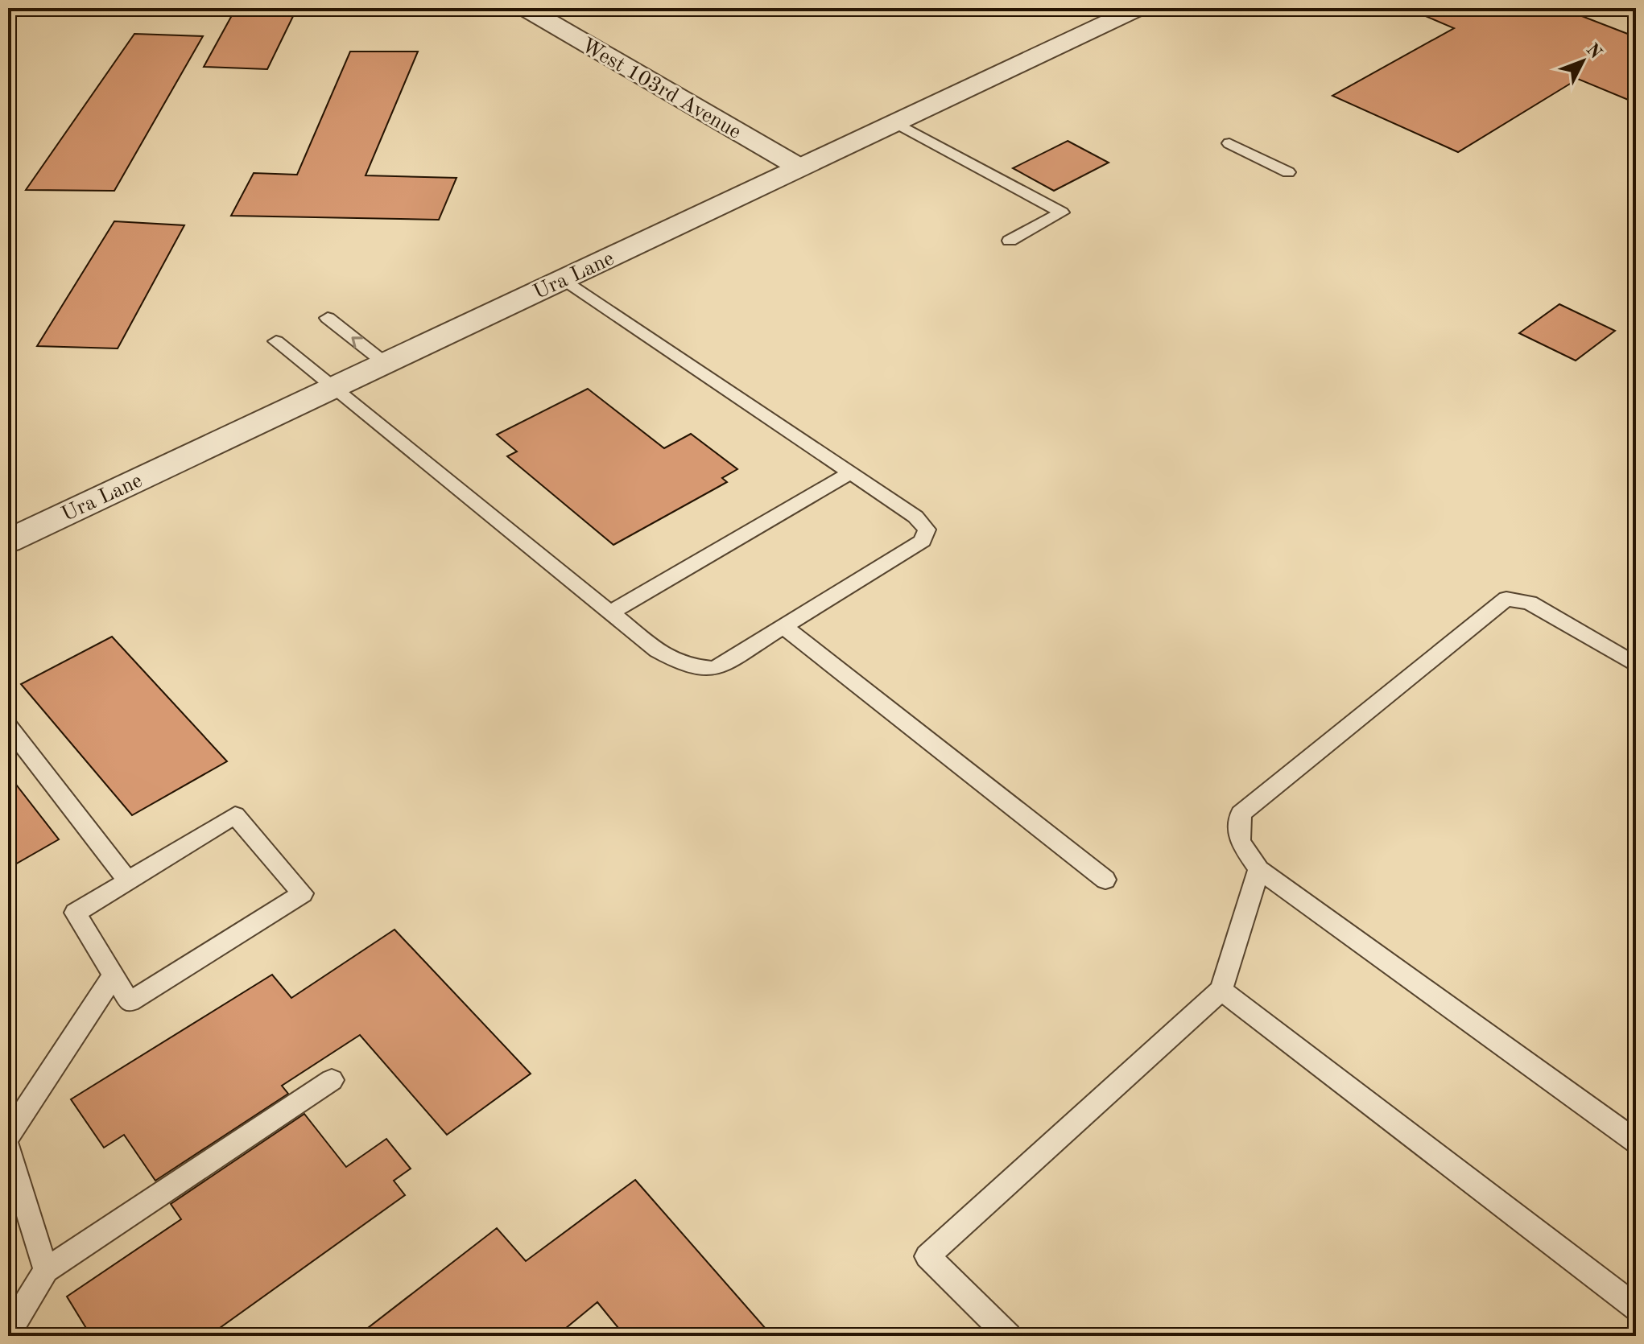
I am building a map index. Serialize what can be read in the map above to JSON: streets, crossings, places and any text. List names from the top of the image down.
{
  "streets": {
    "street": ["West 103rd Avenue", "Ura Lane"]
  },
  "crossings": [
    ["West 103rd Avenue", "Ura Lane"]
  ],
  "north": "top right"
}
